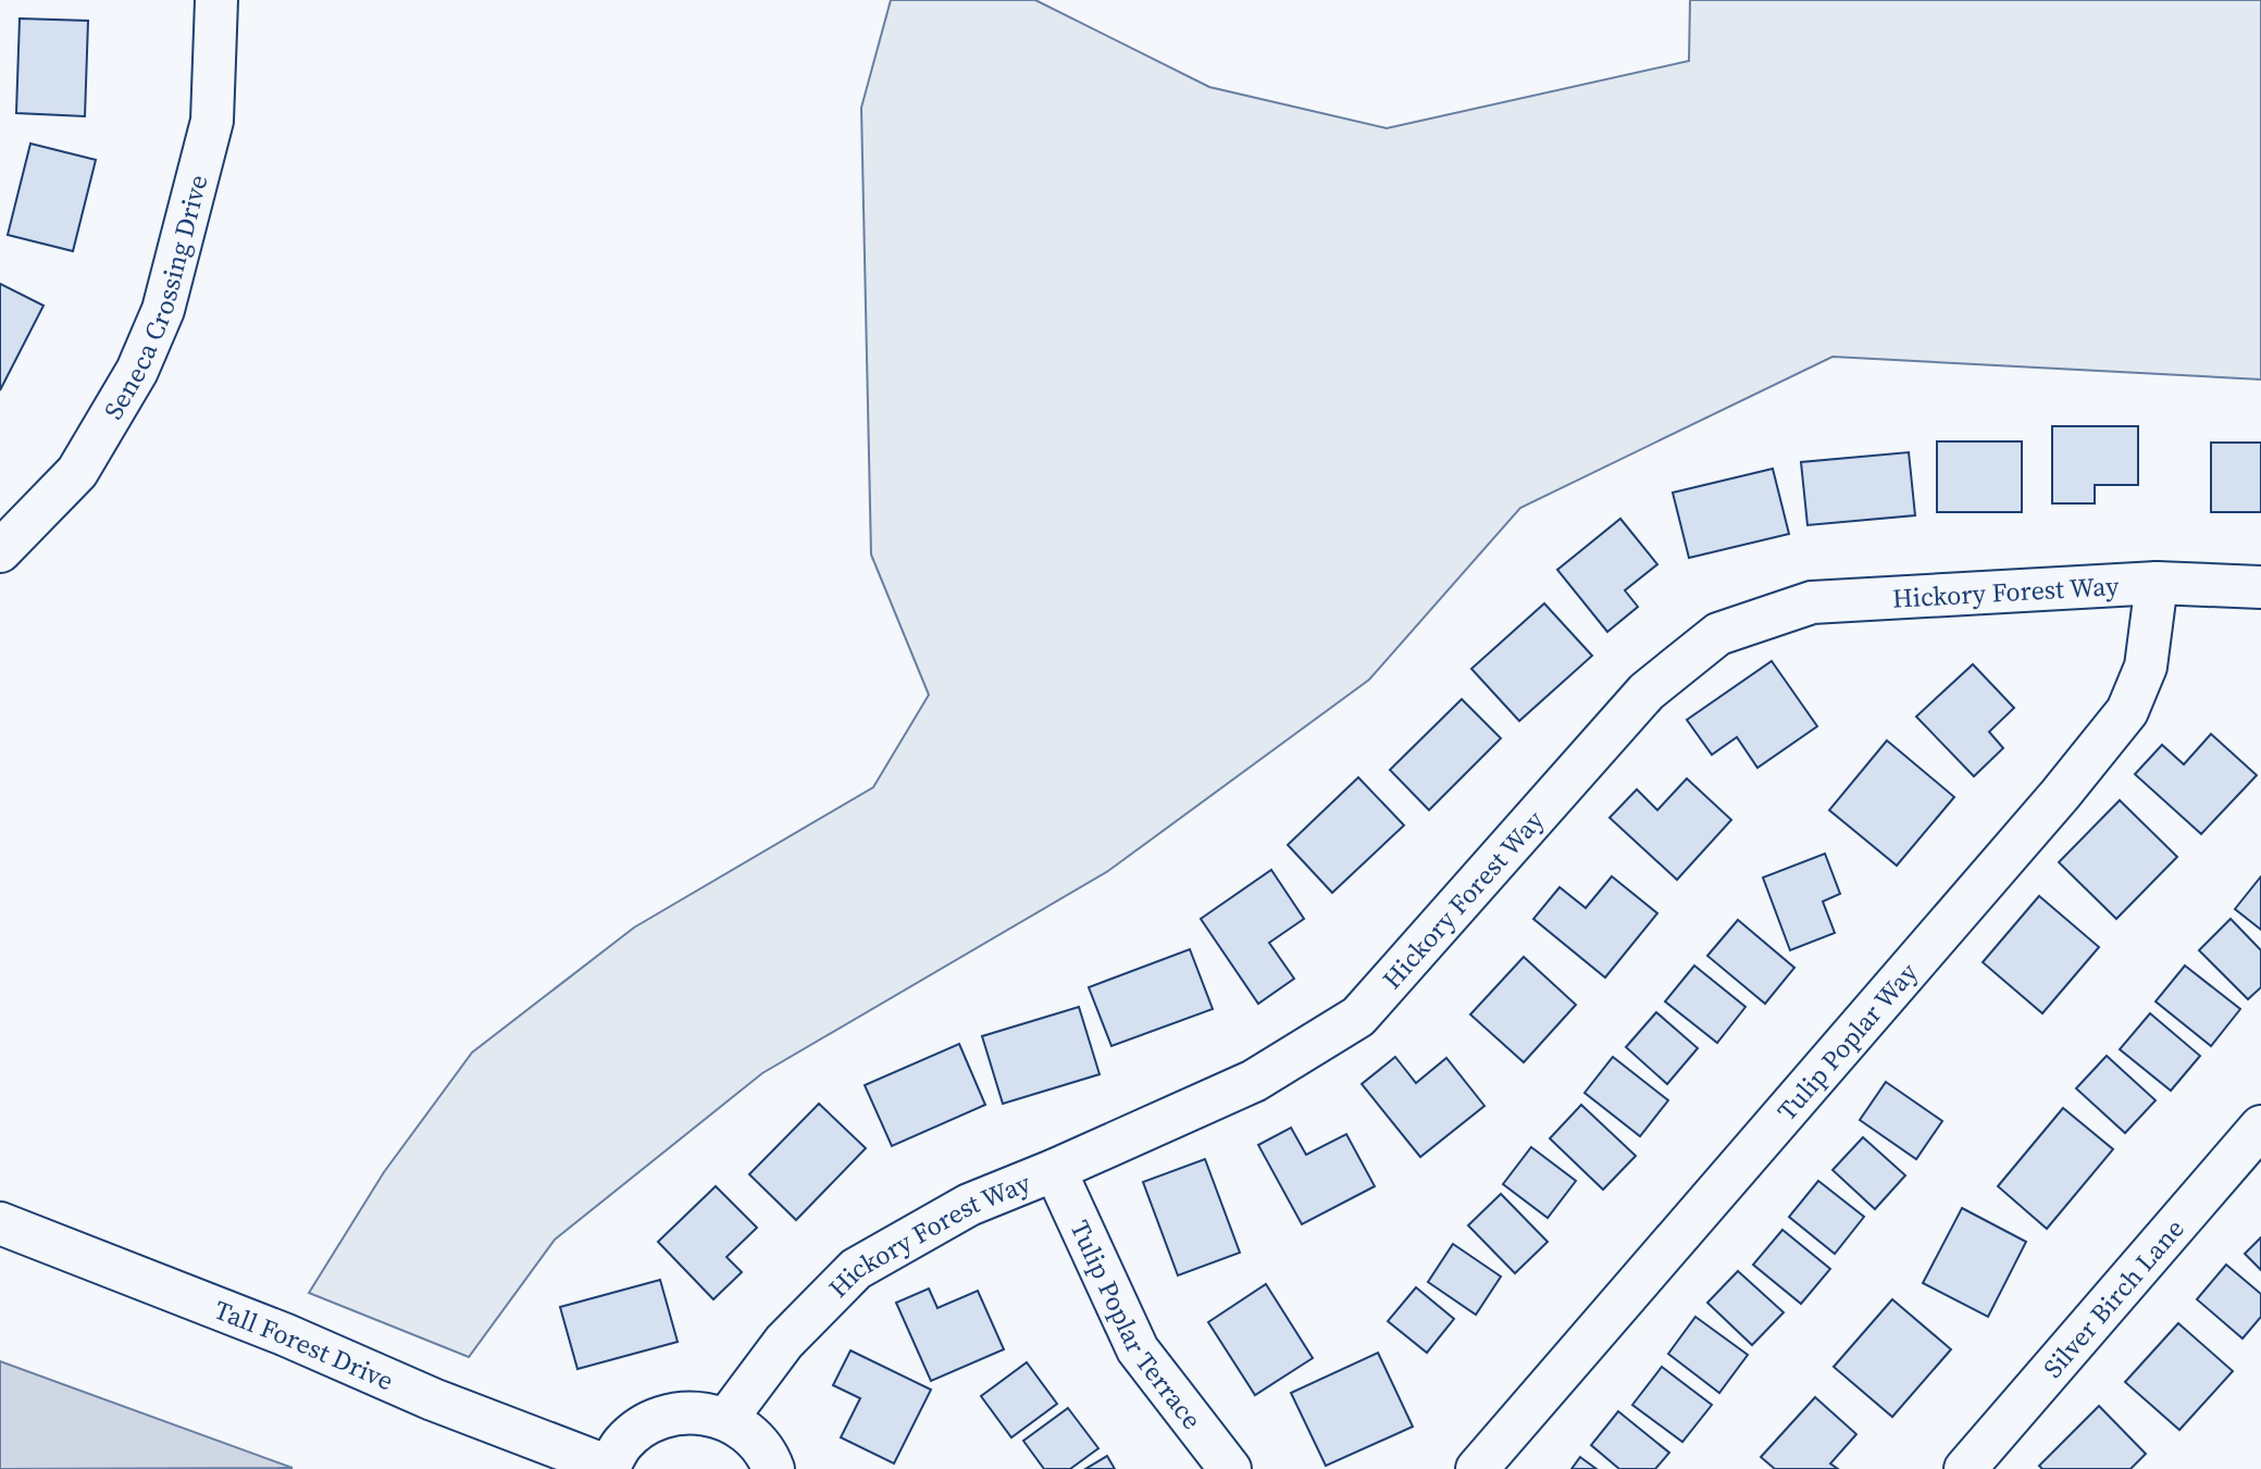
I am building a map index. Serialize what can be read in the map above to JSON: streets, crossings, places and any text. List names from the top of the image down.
{
  "streets": {
    "street": [
      "Seneca Crossing Drive",
      "Hickory Forest Way",
      "Tulip Poplar Way",
      "Silver Birch Lane",
      "Tulip Poplar Terrace",
      "Tall Forest Drive"
    ]
  },
  "crossings": [
    ["Hickory Forest Way", "Tulip Poplar Way"],
    ["Hickory Forest Way", "Tulip Poplar Terrace"]
  ]
}
